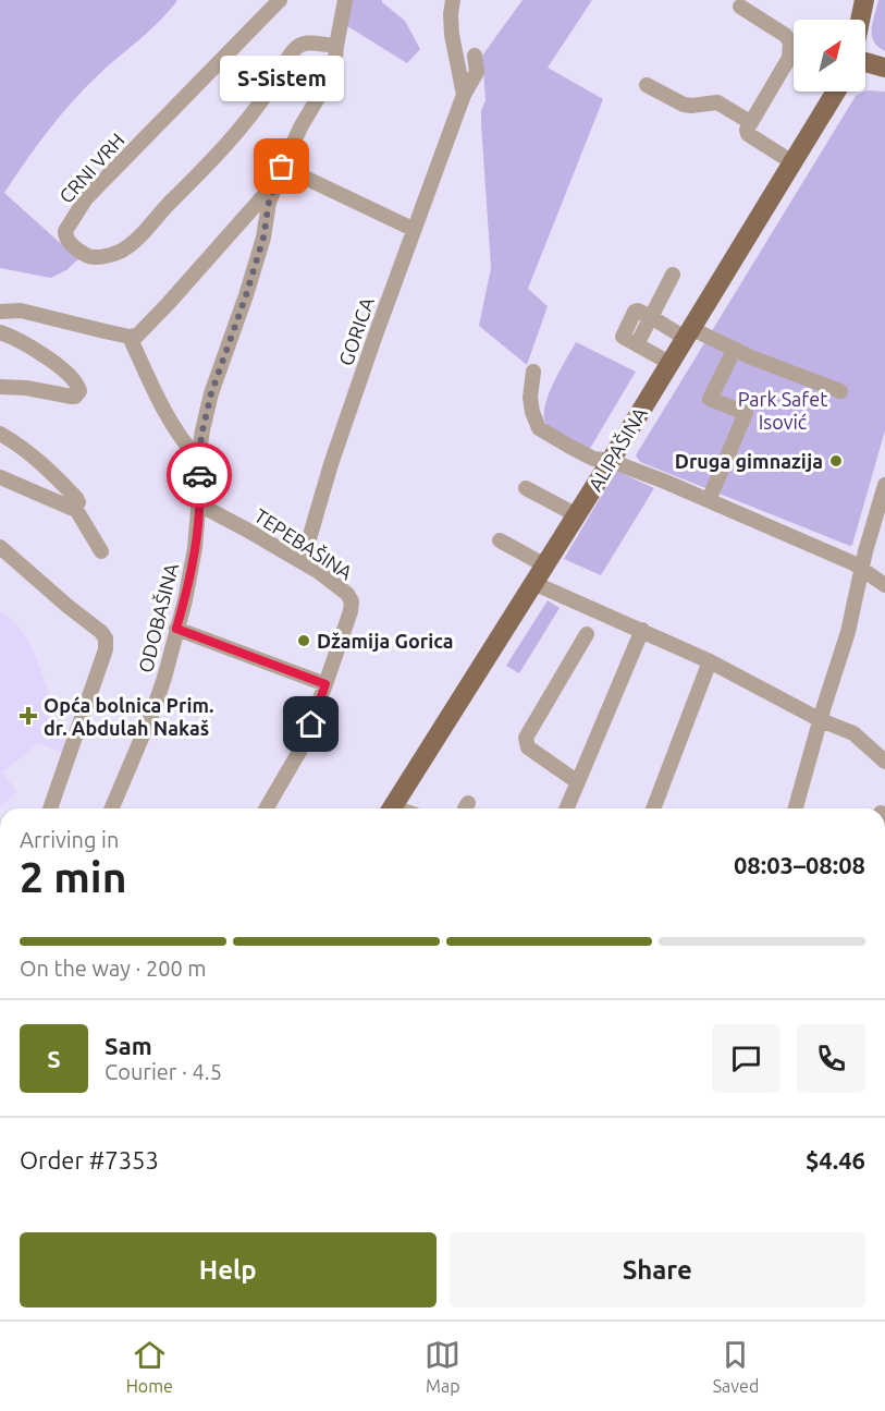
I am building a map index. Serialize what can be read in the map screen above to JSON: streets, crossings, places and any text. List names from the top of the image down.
{
  "streets": {
    "main road": ["ALIPAŠINA"],
    "street": [
      "CRNI VRH",
      "GORICA",
      "TEPEBAŠINA",
      "ODOBAŠINA"
    ]
  },
  "crossings": [
    ["CRNI VRH", "ODOBAŠINA"],
    ["GORICA", "TEPEBAŠINA"],
    ["TEPEBAŠINA", "ODOBAŠINA"]
  ],
  "parks": ["Park Safet Isović"],
  "places": {
    "other": ["S-Sistem", "Druga gimnazija", "Džamija Gorica"],
    "health": ["Opća bolnica Prim. dr. Abdulah Nakaš"]
  },
  "north": "top right",
  "page": {
    "bubble": "S-Sistem",
    "heading": ["2 min", "Arriving in", "08:03–08:08"],
    "panel": [
      "Sam",
      "Courier · 4.5",
      "Order #7353",
      "$4.46"
    ],
    "bar": "On the way · 200 m",
    "round": "S",
    "buttons": ["Help", "Share"],
    "tabs": ["Home", "Map", "Saved"]
  }
}
